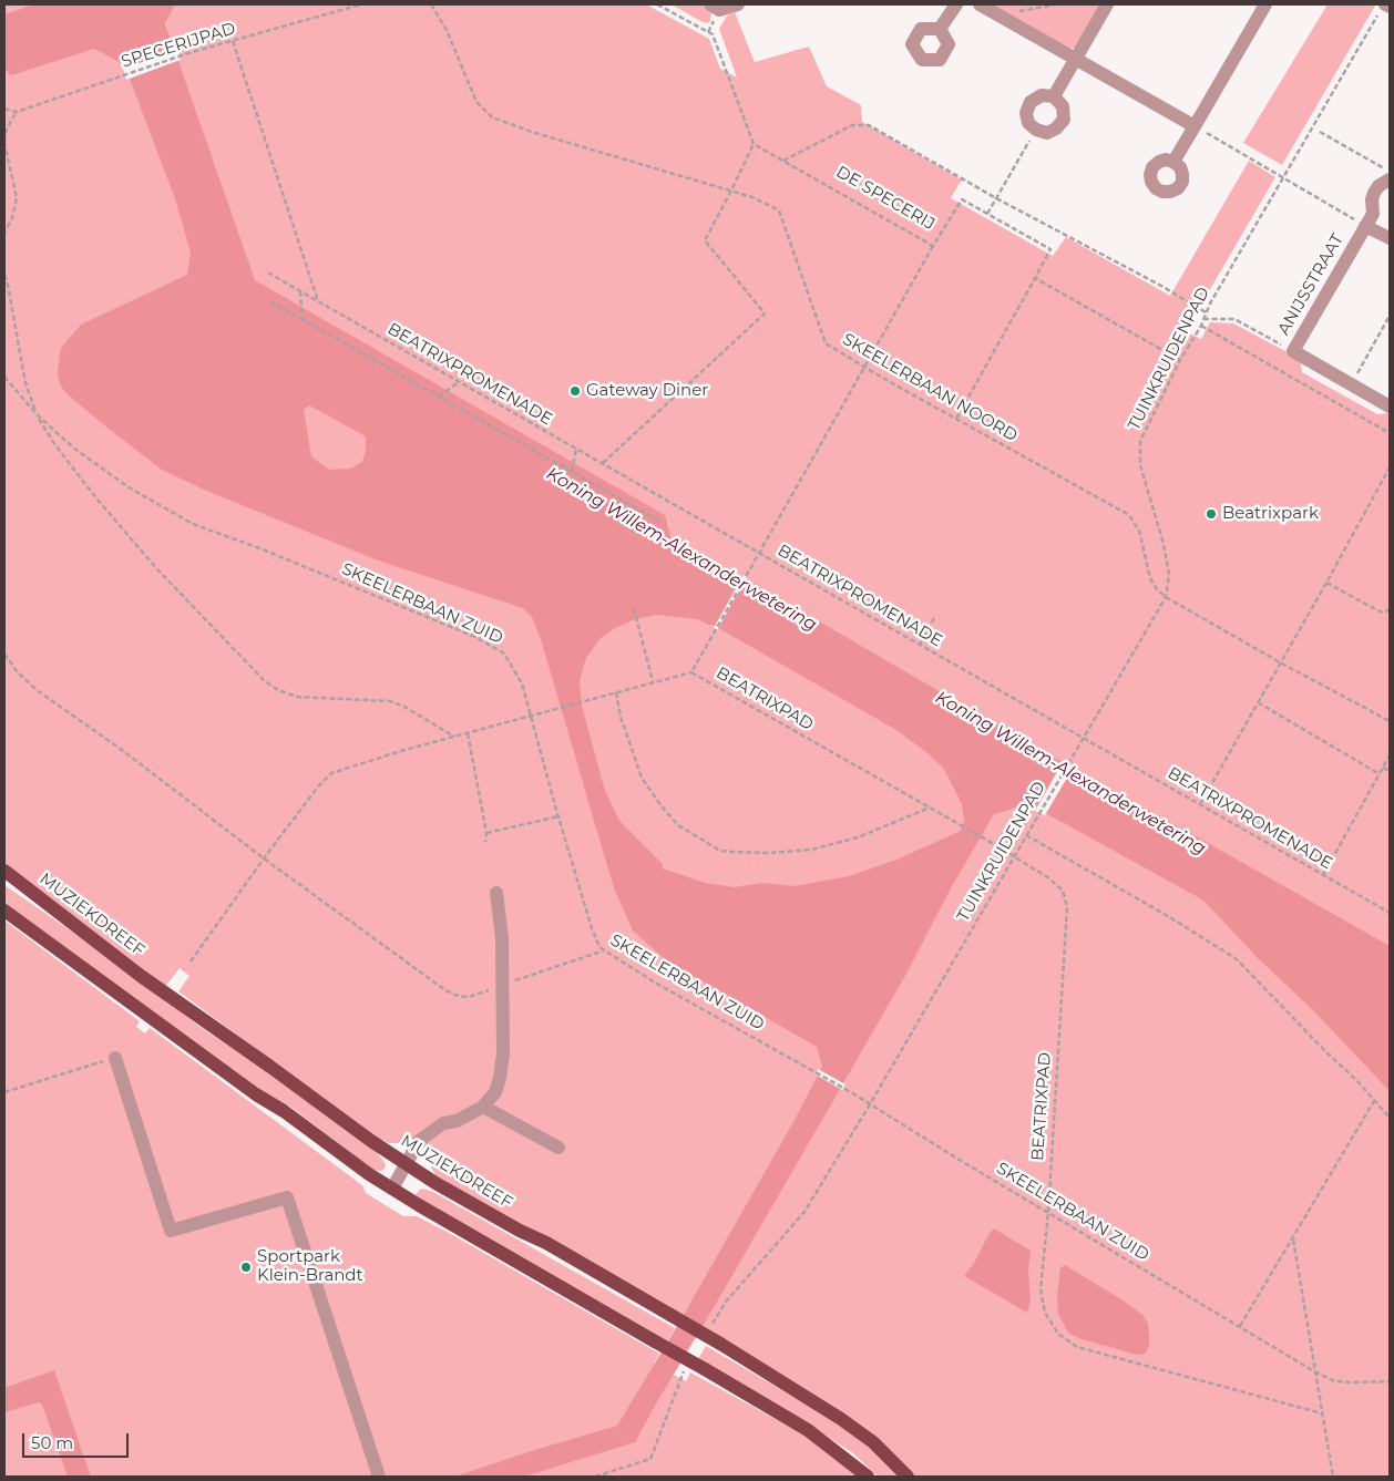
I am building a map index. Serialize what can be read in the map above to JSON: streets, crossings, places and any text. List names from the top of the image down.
{
  "streets": {
    "main road": ["MUZIEKDREEF"],
    "street": ["ANIJSSTRAAT"],
    "path": [
      "SPECERIJPAD",
      "DE SPECERIJ",
      "TUINKRUIDENPAD",
      "BEATRIXPROMENADE",
      "SKEELERBAAN NOORD",
      "SKEELERBAAN ZUID",
      "BEATRIXPAD"
    ]
  },
  "crossings": [
    ["DE SPECERIJ", "BEATRIXPAD"],
    ["TUINKRUIDENPAD", "BEATRIXPROMENADE"],
    ["TUINKRUIDENPAD", "SKEELERBAAN NOORD"],
    ["TUINKRUIDENPAD", "SKEELERBAAN ZUID"],
    ["TUINKRUIDENPAD", "BEATRIXPAD"],
    ["BEATRIXPROMENADE", "BEATRIXPAD"],
    ["SKEELERBAAN NOORD", "BEATRIXPAD"],
    ["SKEELERBAAN ZUID", "BEATRIXPAD"]
  ],
  "water": ["Koning Willem-Alexanderwetering"],
  "places": ["Gateway Diner", "Beatrixpark", "Sportpark Klein-Brandt"],
  "scale_bar": "50 m"
}
